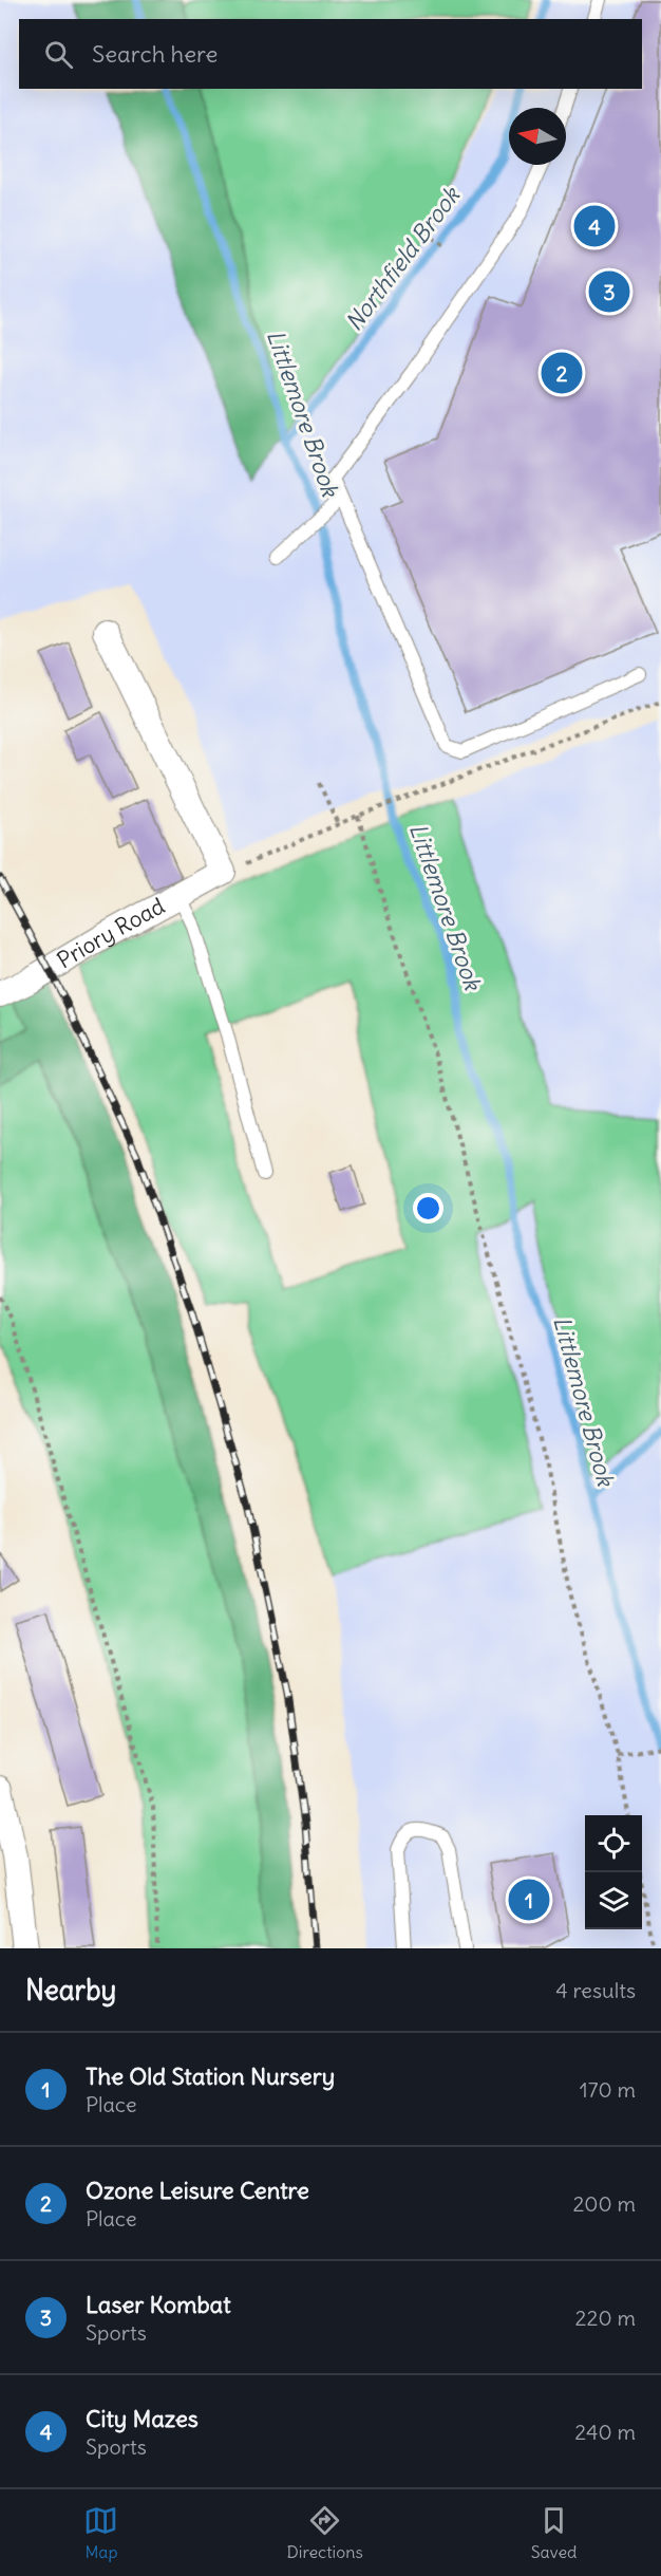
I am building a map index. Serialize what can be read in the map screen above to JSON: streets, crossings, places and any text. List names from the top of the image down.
{
  "streets": {
    "street": ["Priory Road"]
  },
  "water": ["Northfield Brook", "Littlemore Brook"],
  "north": "left",
  "page": {
    "search": "Search here",
    "pins": [
      "4",
      "3",
      "2",
      "1"
    ],
    "heading": ["Nearby", "4 results"],
    "list": [
      {
        "mark": "1",
        "name": "The Old Station Nursery",
        "note": "Place",
        "value": "170 m"
      },
      {
        "mark": "2",
        "name": "Ozone Leisure Centre",
        "note": "Place",
        "value": "200 m"
      },
      {
        "mark": "3",
        "name": "Laser Kombat",
        "note": "Sports",
        "value": "220 m"
      },
      {
        "mark": "4",
        "name": "City Mazes",
        "note": "Sports",
        "value": "240 m"
      }
    ],
    "nav": ["Map", "Directions", "Saved"]
  }
}
